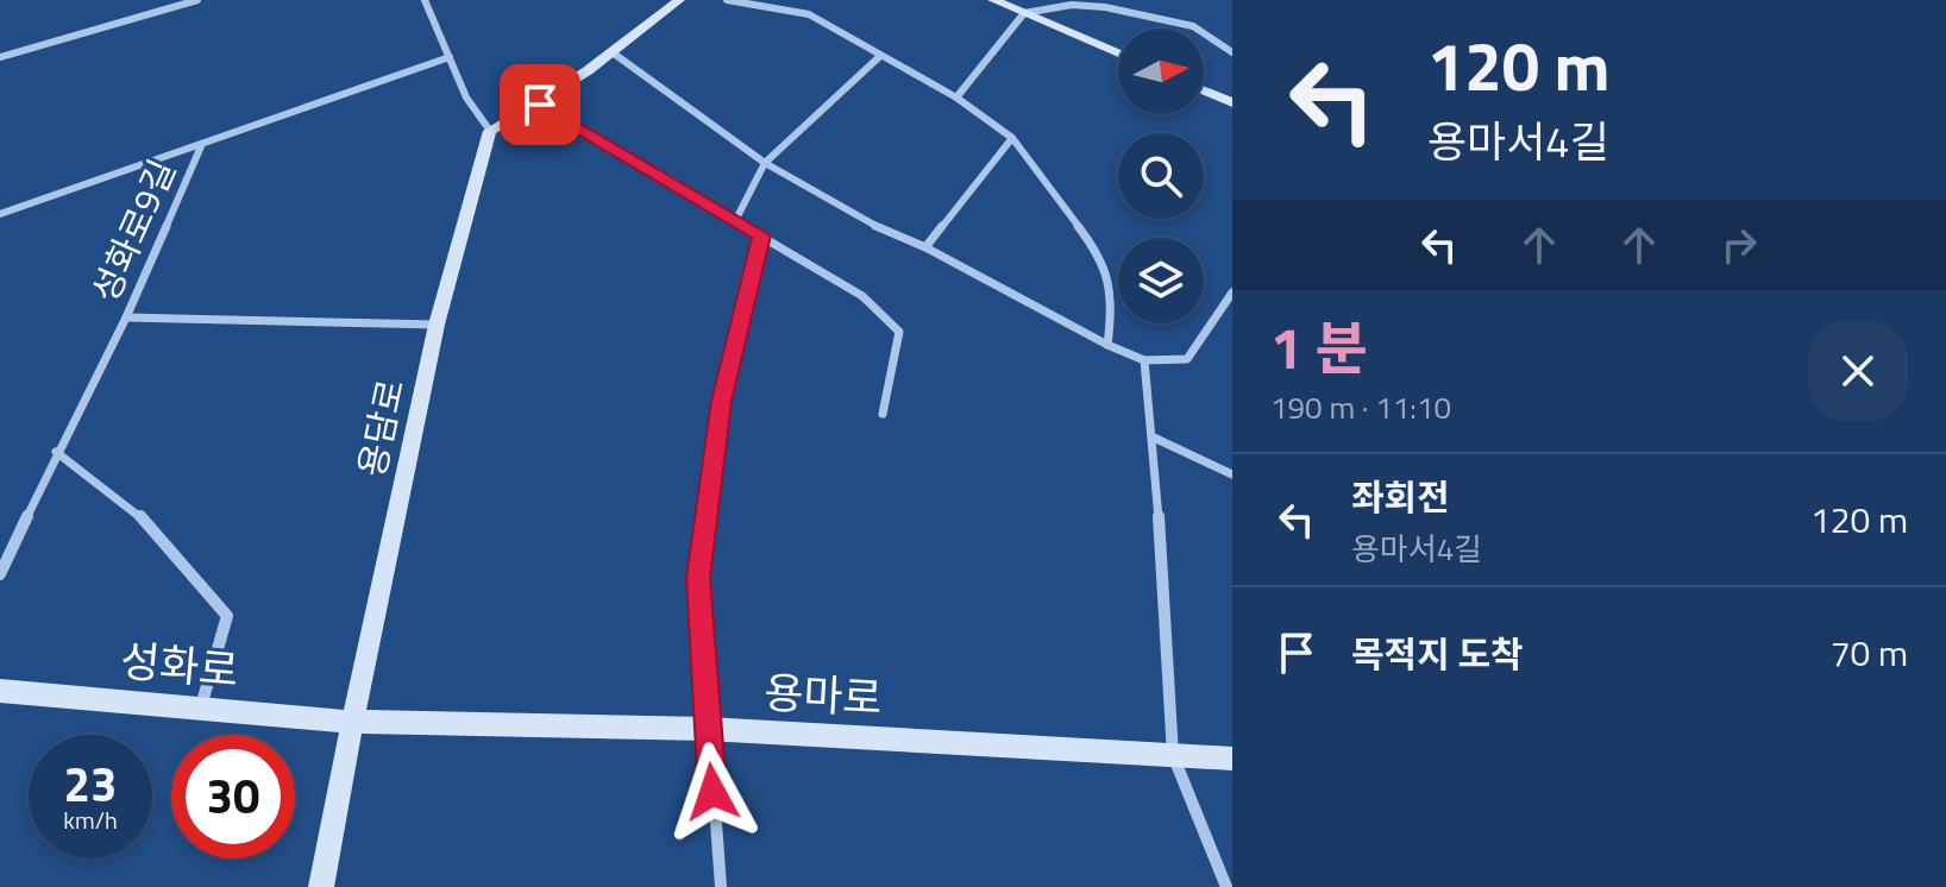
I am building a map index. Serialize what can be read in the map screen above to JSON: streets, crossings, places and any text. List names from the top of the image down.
{
  "streets": {
    "street": [
      "성화로9길",
      "용담로",
      "성화로",
      "용마로"
    ]
  },
  "crossings": [
    ["용담로", "성화로"],
    ["용담로", "용마로"],
    ["성화로", "용마로"]
  ],
  "north": "right",
  "page": {
    "turn": ["120 m", "용마서4길"],
    "heading": ["1 분", "190 m · 11:10"],
    "list": [
      {
        "name": "좌회전",
        "note": "용마서4길",
        "value": "120 m"
      },
      {
        "name": "목적지 도착",
        "value": "70 m"
      }
    ],
    "speed": "23 km/h",
    "limit": "30"
  }
}
